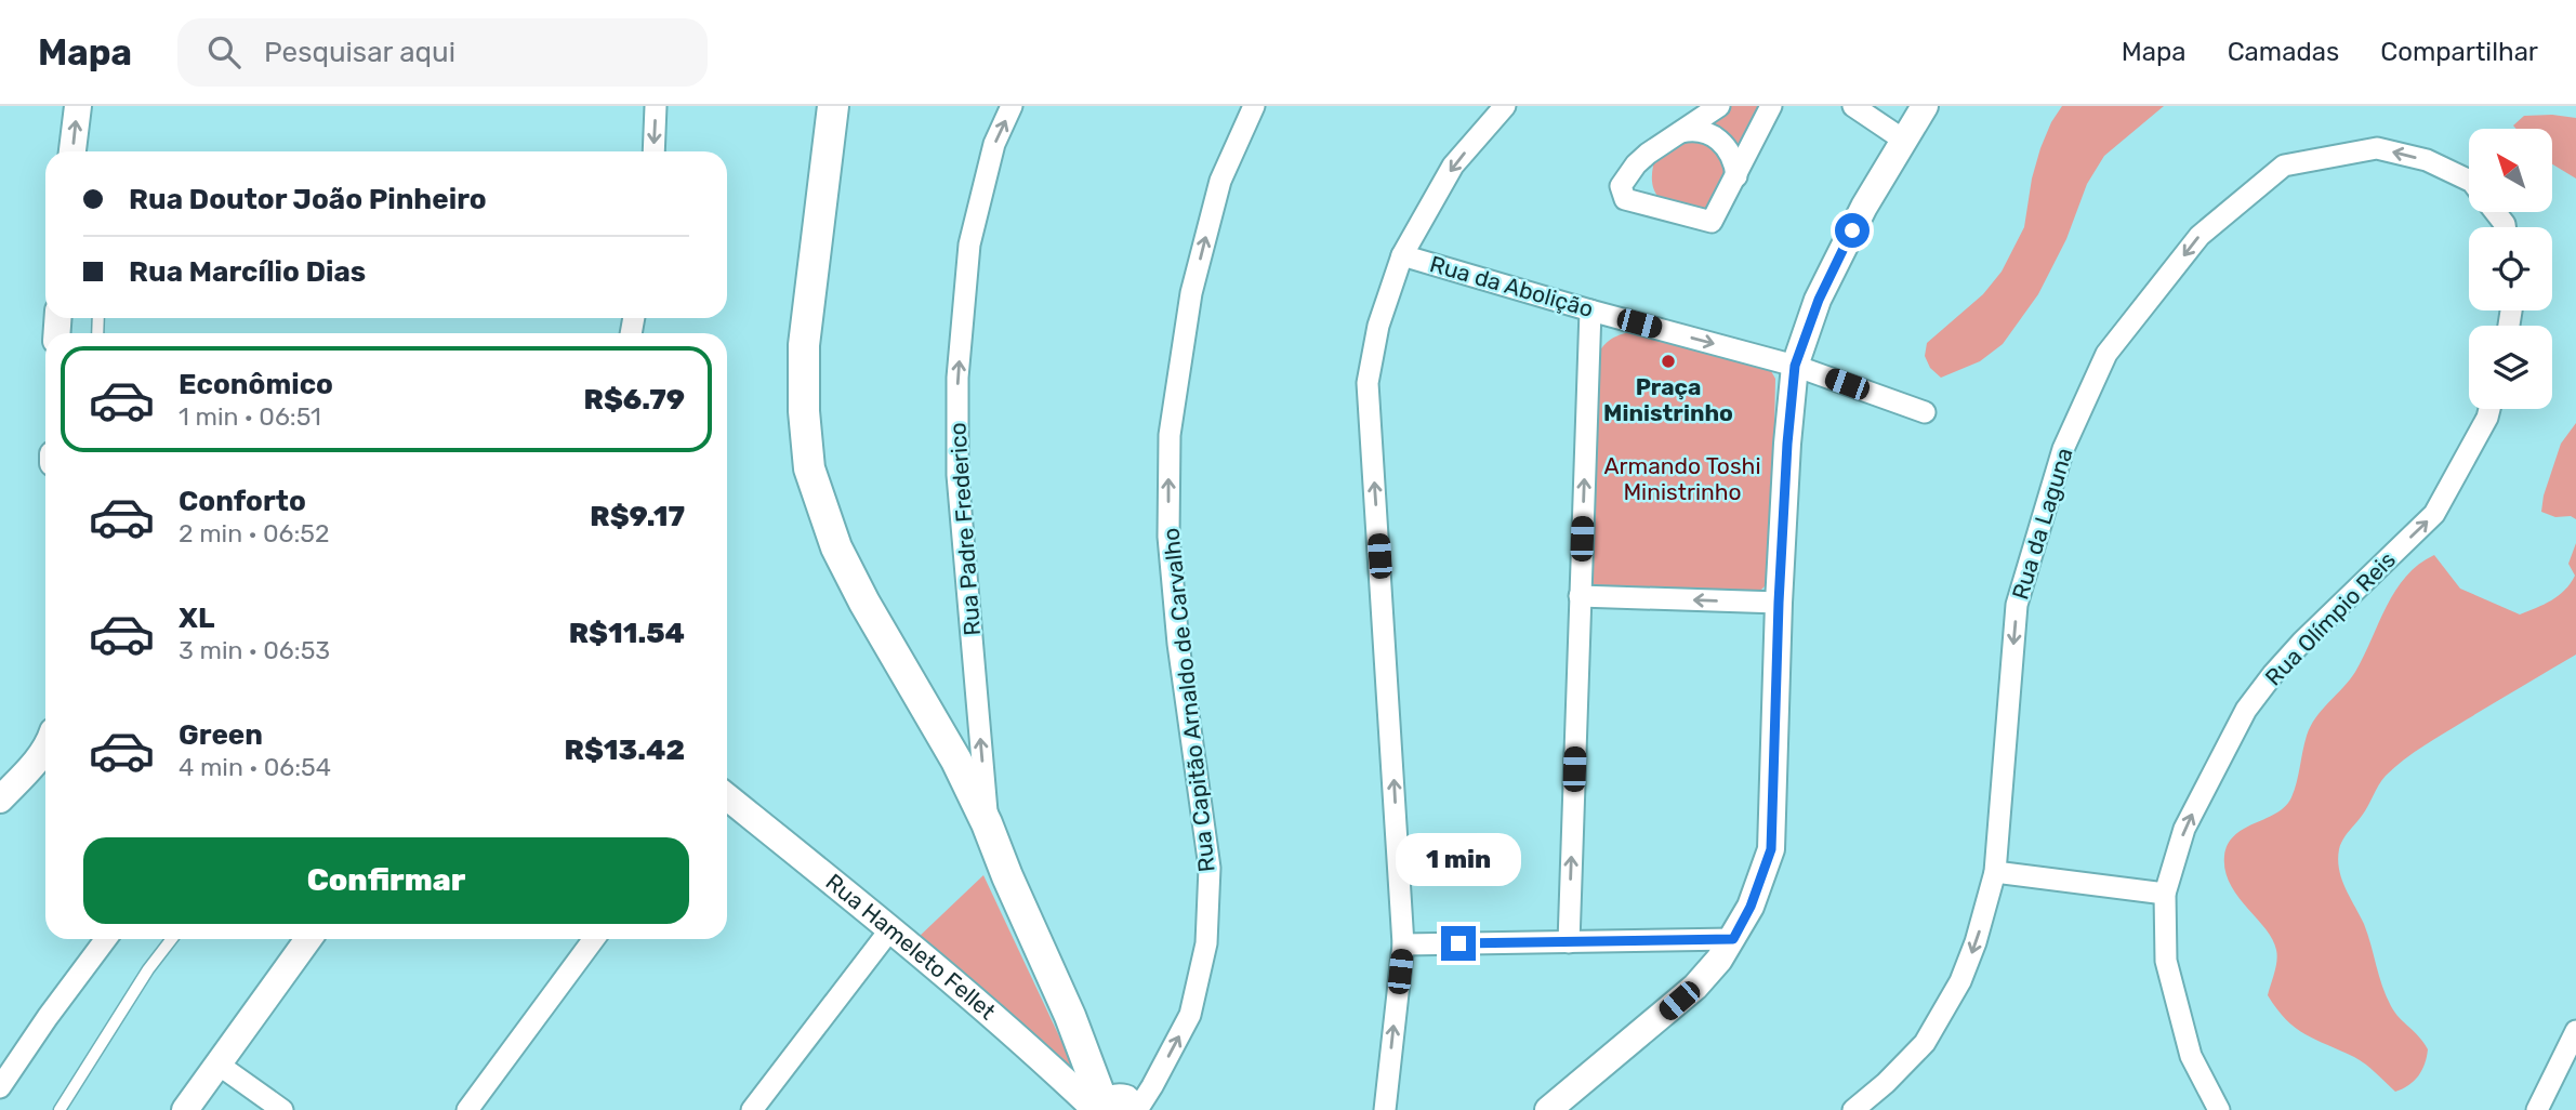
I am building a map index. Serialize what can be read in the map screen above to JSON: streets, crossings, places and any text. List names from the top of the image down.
{
  "streets": {
    "street": [
      "Rua da Abolição",
      "Rua da Laguna",
      "Rua Padre Frederico",
      "Rua Olímpio Reis",
      "Rua Capitão Arnaldo de Carvalho",
      "Rua Hameleto Fellet"
    ]
  },
  "crossings": [
    ["Rua Capitão Arnaldo de Carvalho", "Rua Hameleto Fellet"]
  ],
  "one_way": [
    "Rua da Abolição",
    "Rua da Laguna",
    "Rua Padre Frederico",
    "Rua Olímpio Reis",
    "Rua Capitão Arnaldo de Carvalho"
  ],
  "parks": ["Armando Toshi Ministrinho"],
  "places": ["Praça Ministrinho"],
  "north": "top left",
  "page": {
    "header": "Mapa",
    "search": "Pesquisar aqui",
    "nav": ["Mapa", "Camadas", "Compartilhar"],
    "banner": ["Rua Doutor João Pinheiro", "Rua Marcílio Dias"],
    "list": [
      {
        "name": "Econômico",
        "note": "1 min · 06:51",
        "value": "R$6.79"
      },
      {
        "name": "Conforto",
        "note": "2 min · 06:52",
        "value": "R$9.17"
      },
      {
        "name": "XL",
        "note": "3 min · 06:53",
        "value": "R$11.54"
      },
      {
        "name": "Green",
        "note": "4 min · 06:54",
        "value": "R$13.42"
      }
    ],
    "buttons": "Confirmar",
    "bubble": "1 min"
  }
}
